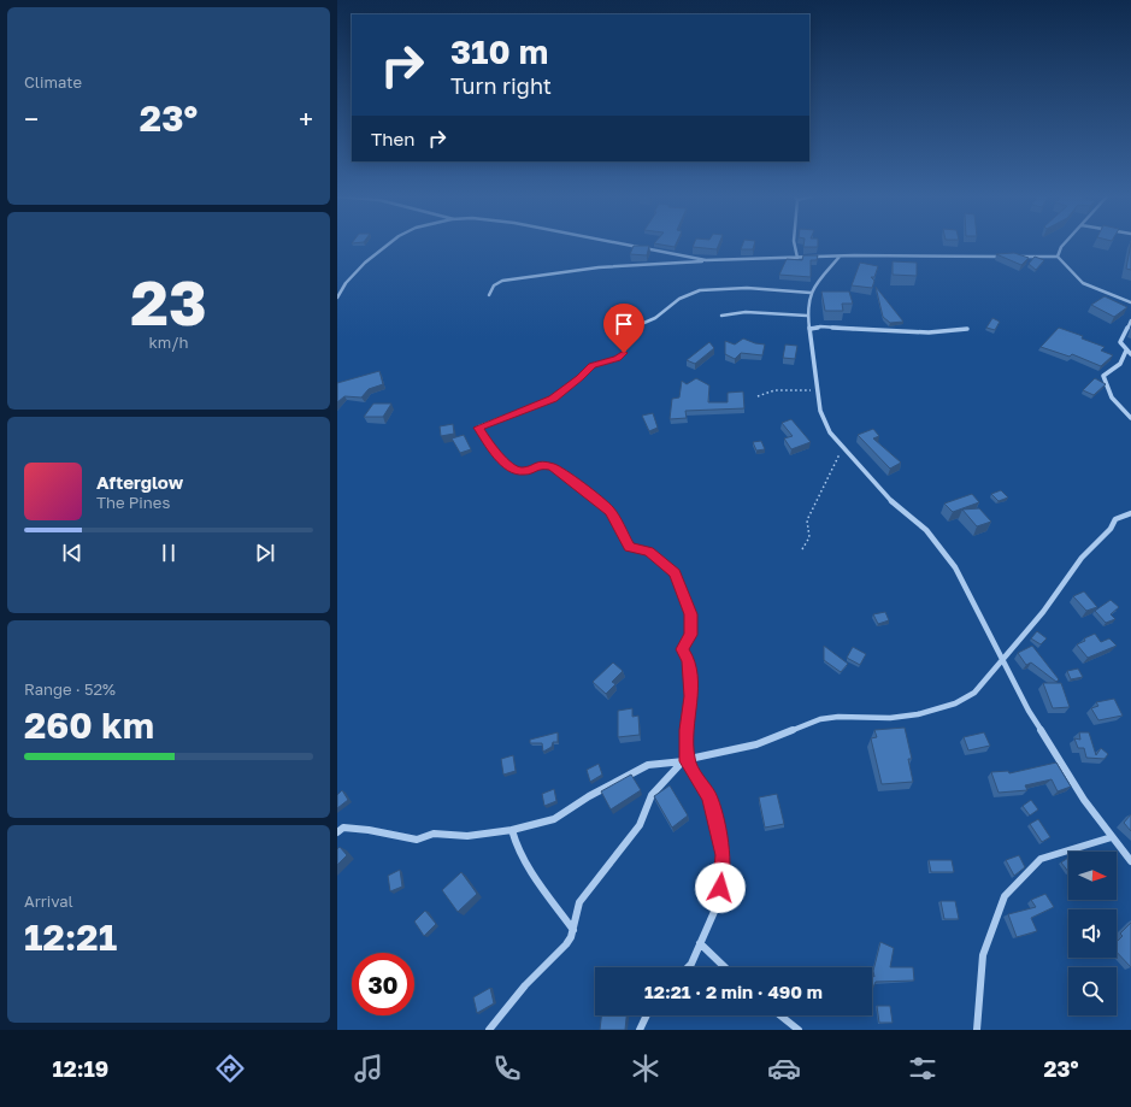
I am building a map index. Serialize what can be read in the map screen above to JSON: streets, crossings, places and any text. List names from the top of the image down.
{
  "north": "right",
  "page": {
    "tile": [
      "Climate",
      ["23", "km/h"],
      ["Range · 52%", "260 km"],
      ["Arrival", "12:21"]
    ],
    "turn": ["310 m", "Turn right"],
    "heat": ["−", "23°", "+"],
    "then": "Then",
    "song": ["Afterglow", "The Pines"],
    "limit": "30",
    "trip": "12:21 · 2 min · 490 m",
    "tabs": ["12:19", "23°"]
  }
}
